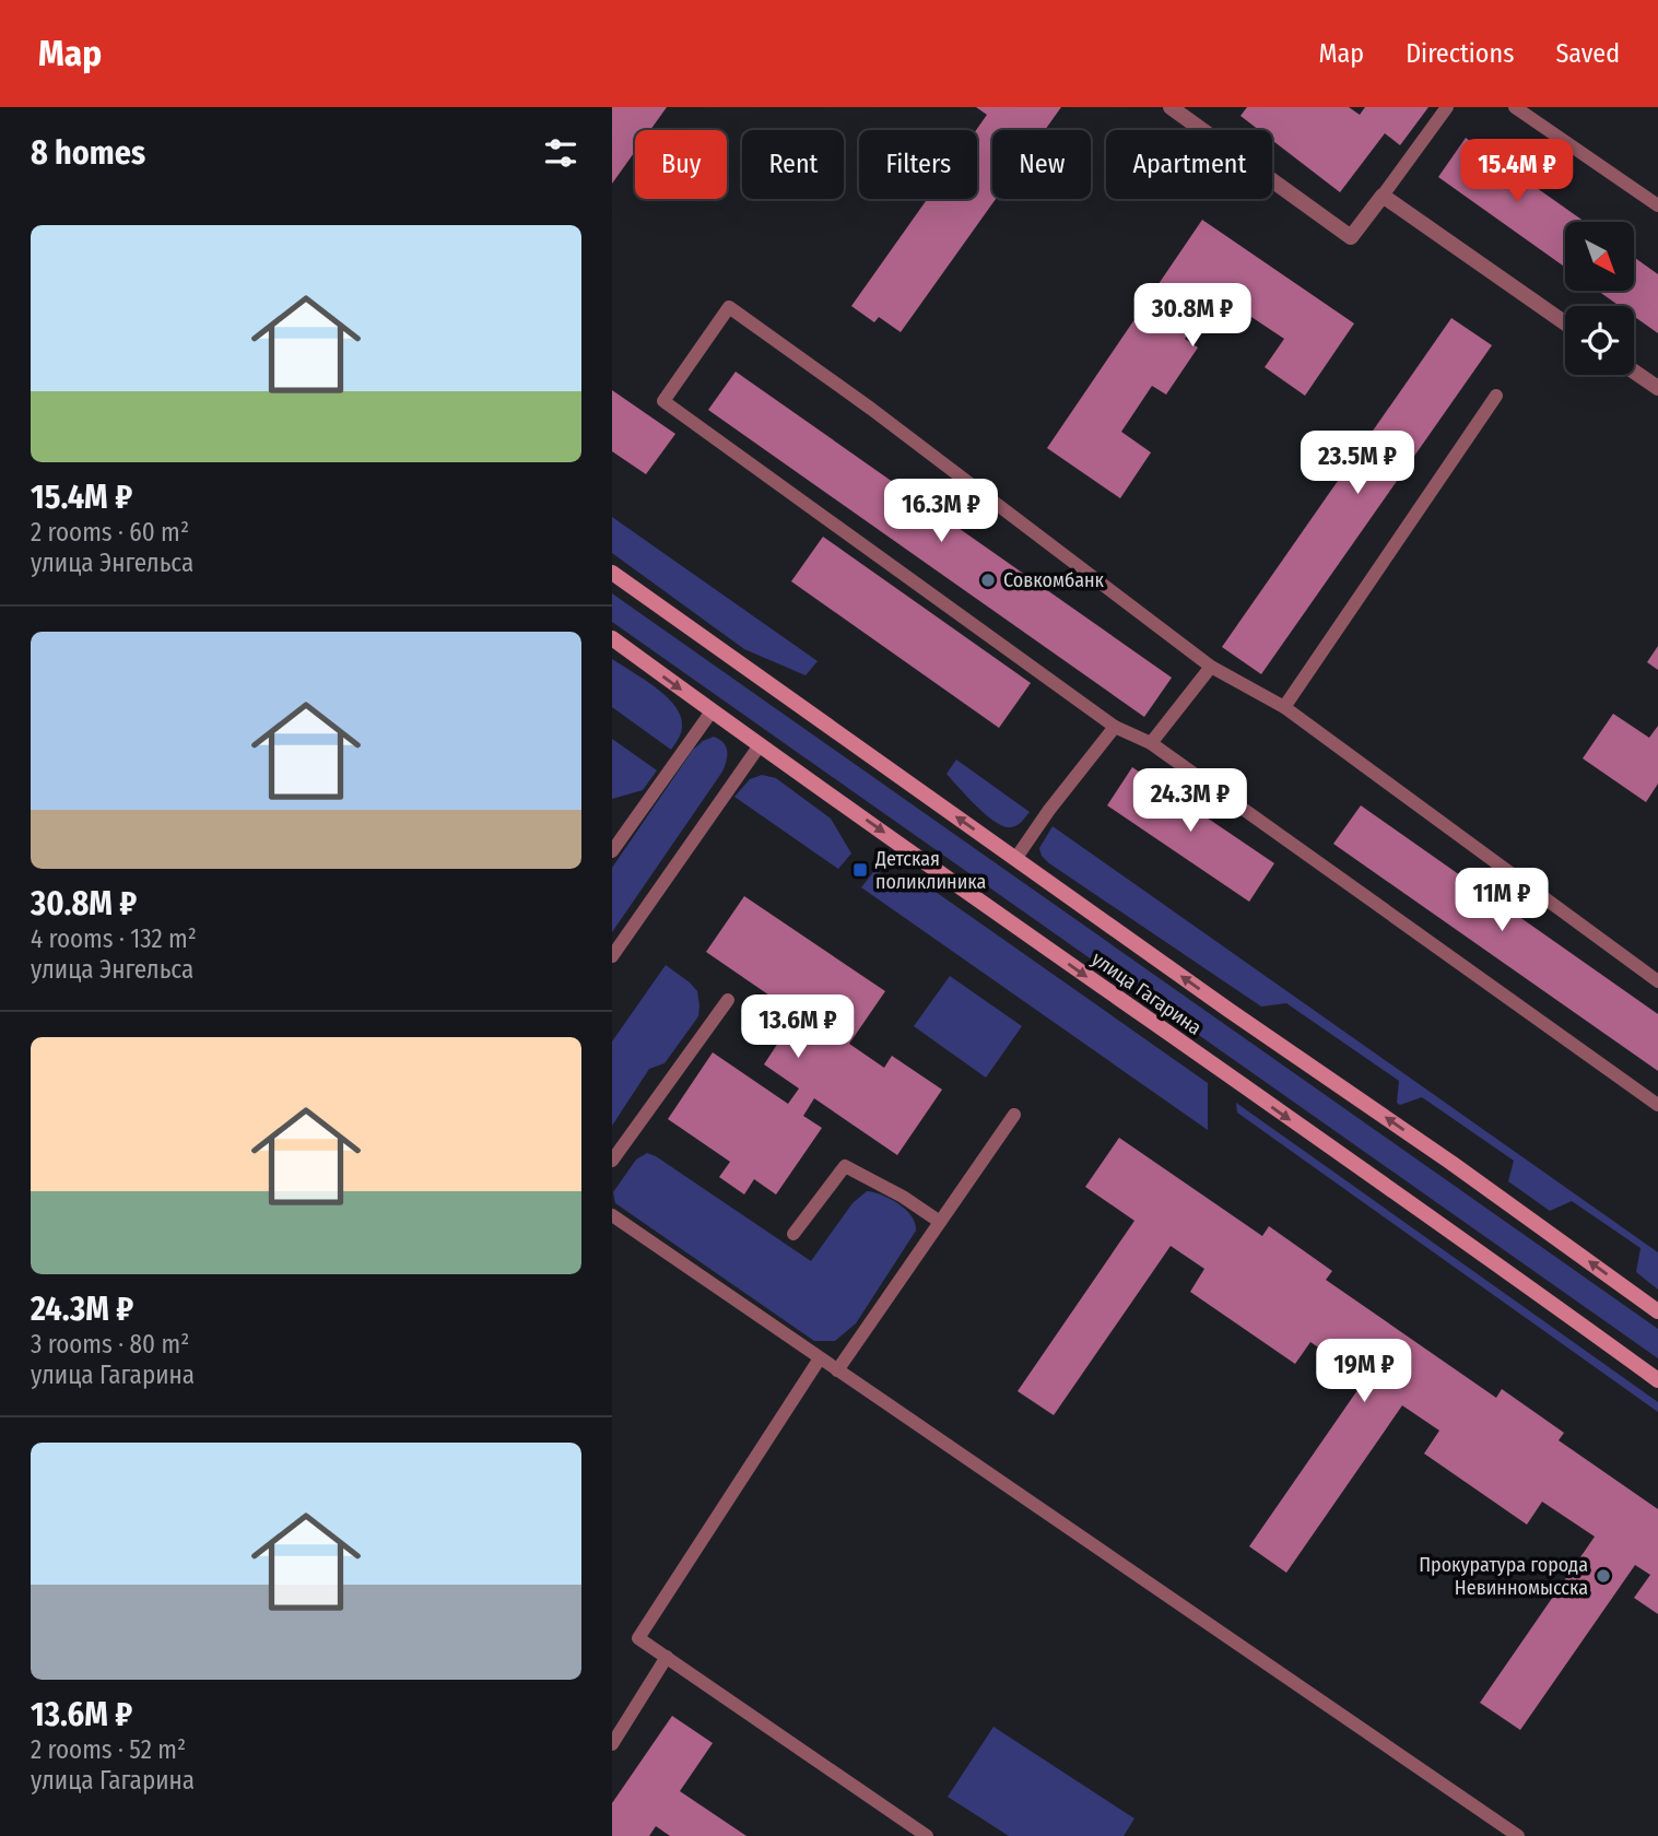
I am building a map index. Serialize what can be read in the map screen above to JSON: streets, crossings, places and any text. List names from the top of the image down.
{
  "streets": {
    "main road": ["улица Гагарина"]
  },
  "places": {
    "other": ["Совкомбанк", "Прокуратура города Невинномысска"],
    "transit": ["Детская поликлиника"]
  },
  "north": "bottom right",
  "page": {
    "header": "Map",
    "nav": ["Map", "Directions", "Saved"],
    "heading": "8 homes",
    "chip": [
      "Buy",
      "Rent",
      "Filters",
      "New",
      "Apartment"
    ],
    "price": [
      "15.4M ₽",
      "30.8M ₽",
      "23.5M ₽",
      "16.3M ₽",
      "24.3M ₽",
      "11M ₽",
      "13.6M ₽",
      "19M ₽"
    ],
    "list": [
      {
        "name": "15.4M ₽",
        "note": "2 rooms · 60 m² · улица Энгельса"
      },
      {
        "name": "30.8M ₽",
        "note": "4 rooms · 132 m² · улица Энгельса"
      },
      {
        "name": "24.3M ₽",
        "note": "3 rooms · 80 m² · улица Гагарина"
      },
      {
        "name": "13.6M ₽",
        "note": "2 rooms · 52 m² · улица Гагарина"
      }
    ]
  }
}
